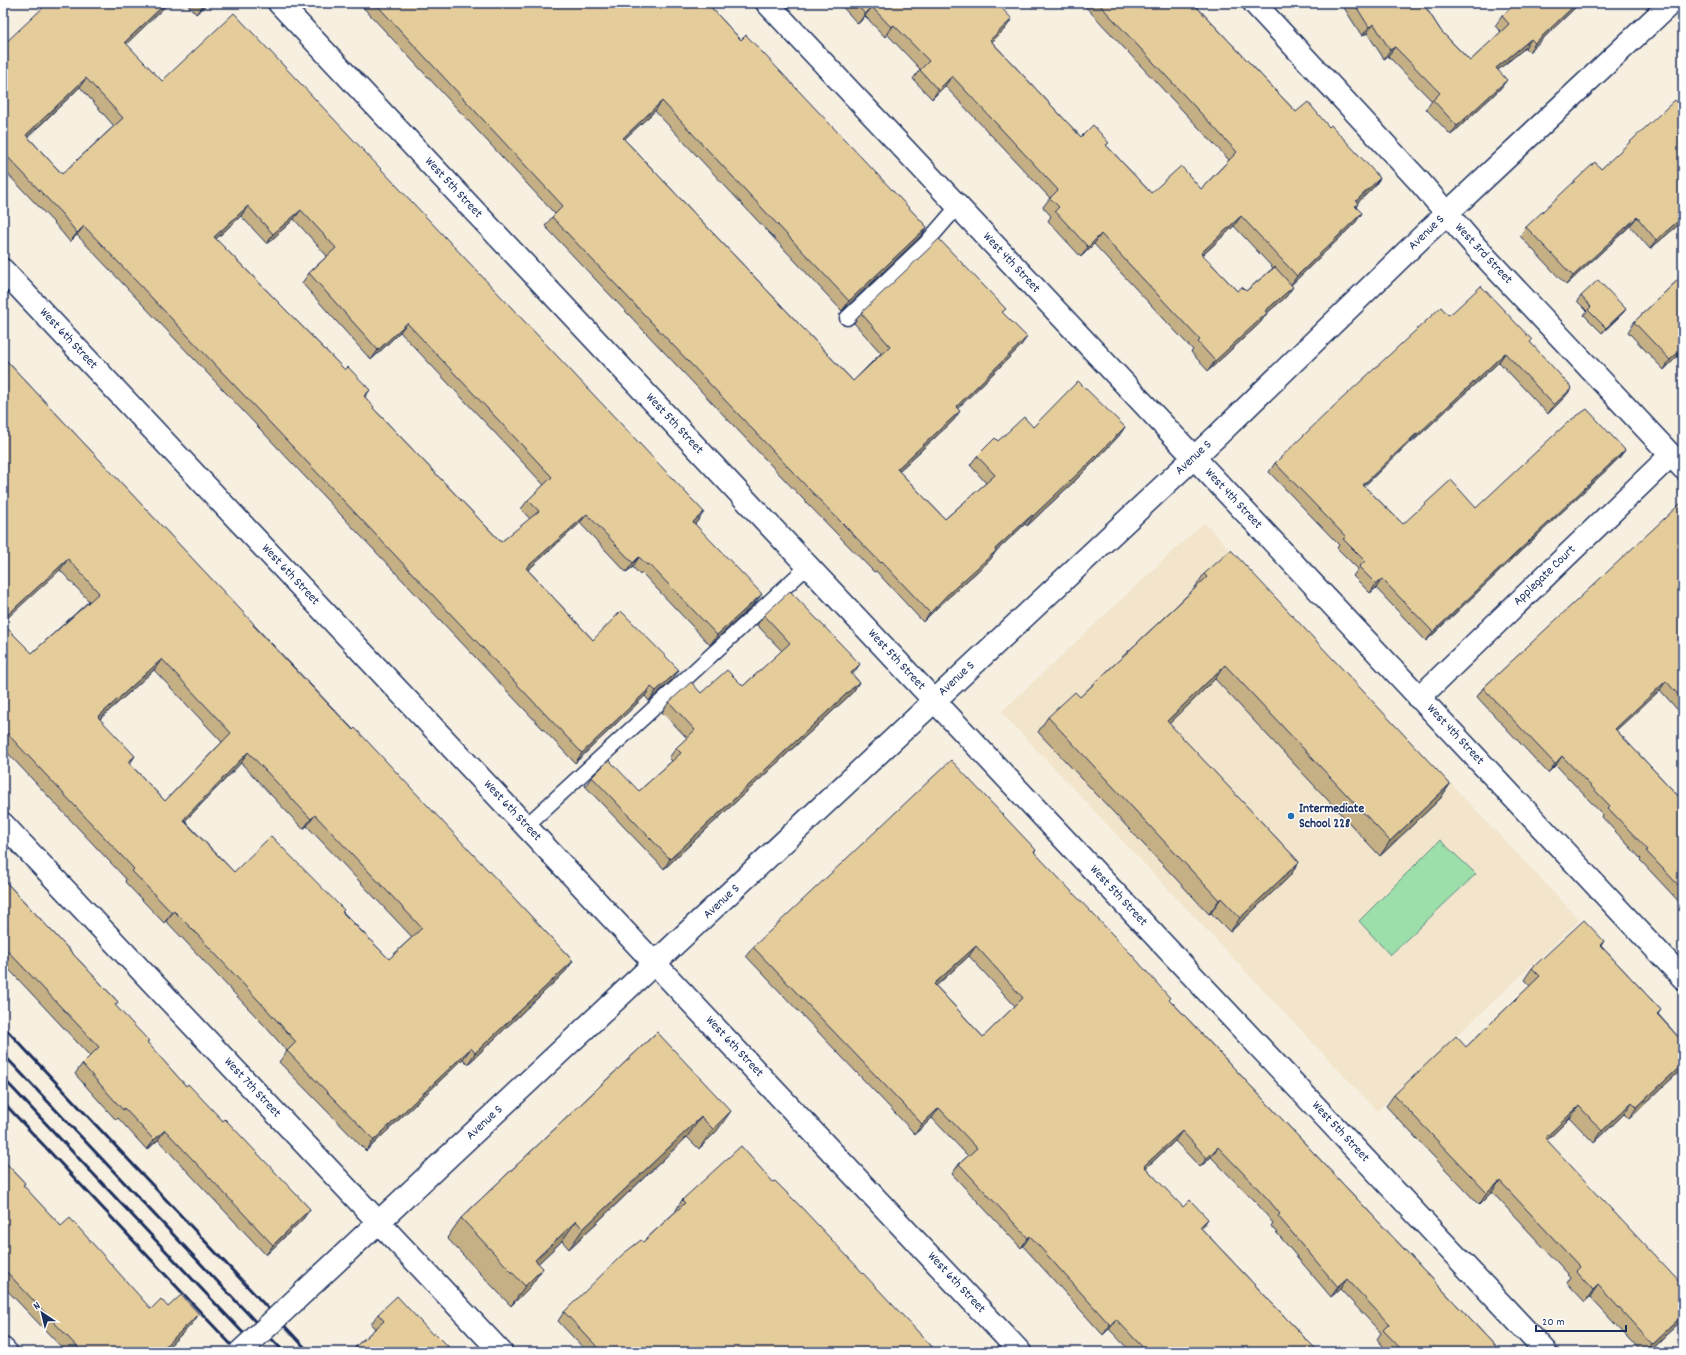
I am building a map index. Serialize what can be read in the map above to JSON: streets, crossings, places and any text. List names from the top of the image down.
{
  "streets": {
    "street": [
      "West 5th Street",
      "Avenue S",
      "West 3rd Street",
      "West 4th Street",
      "West 6th Street",
      "Applegate Court",
      "West 7th Street"
    ]
  },
  "crossings": [
    ["West 5th Street", "Avenue S"],
    ["Avenue S", "West 3rd Street"],
    ["Avenue S", "West 4th Street"],
    ["Avenue S", "West 6th Street"],
    ["Avenue S", "West 7th Street"],
    ["West 3rd Street", "Applegate Court"],
    ["West 4th Street", "Applegate Court"]
  ],
  "places": ["Intermediate School 228"],
  "scale_bar": "20 m",
  "north": "top left"
}
